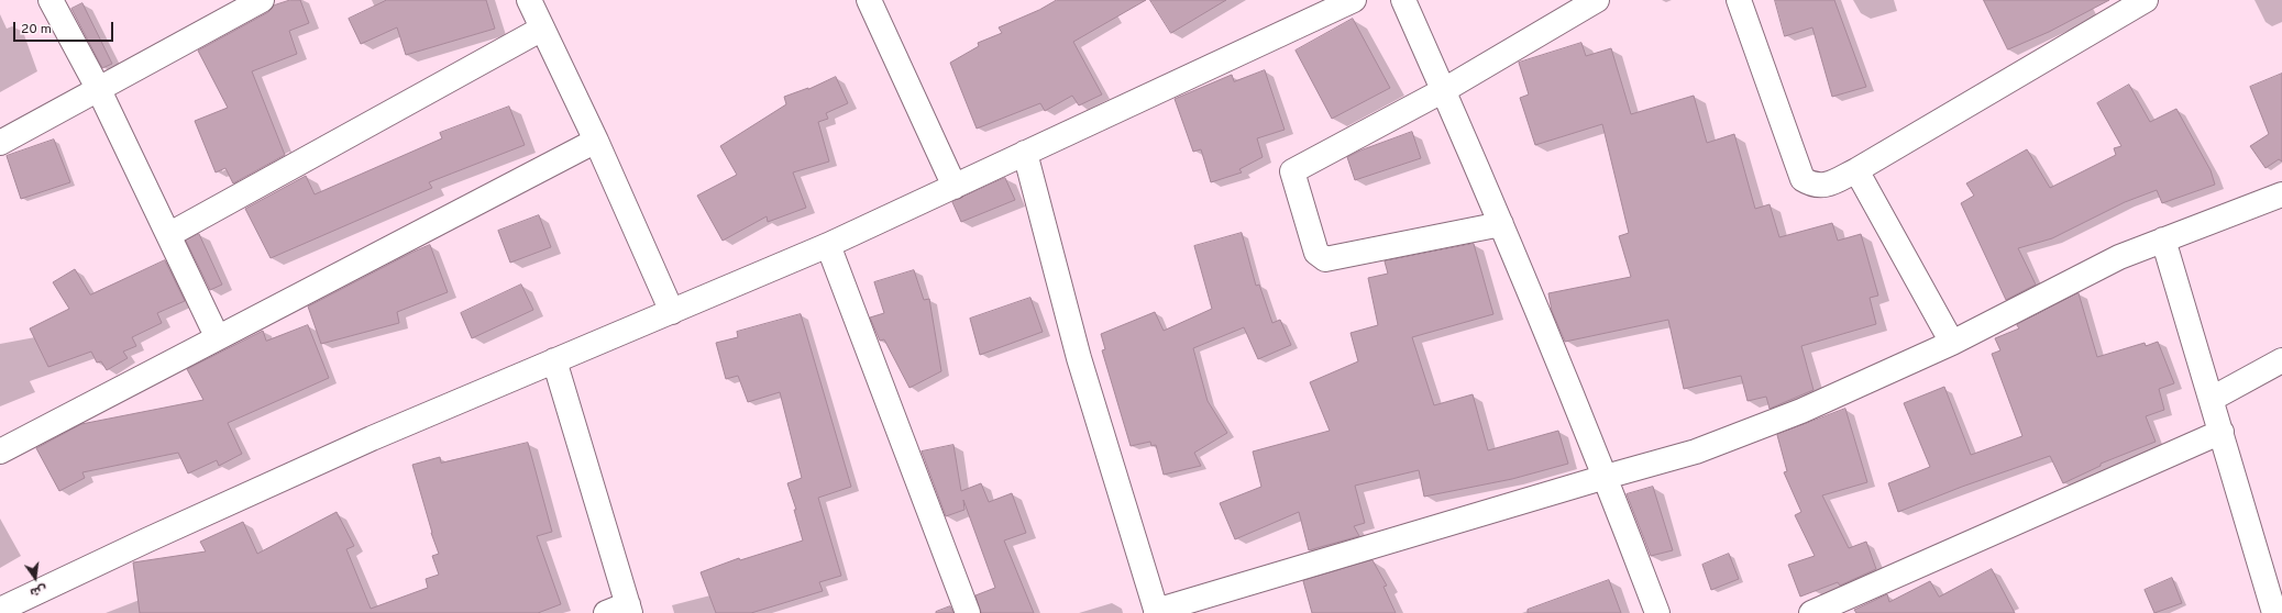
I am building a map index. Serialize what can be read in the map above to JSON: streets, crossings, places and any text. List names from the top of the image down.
{
  "scale_bar": "20 m",
  "north": "bottom"
}
